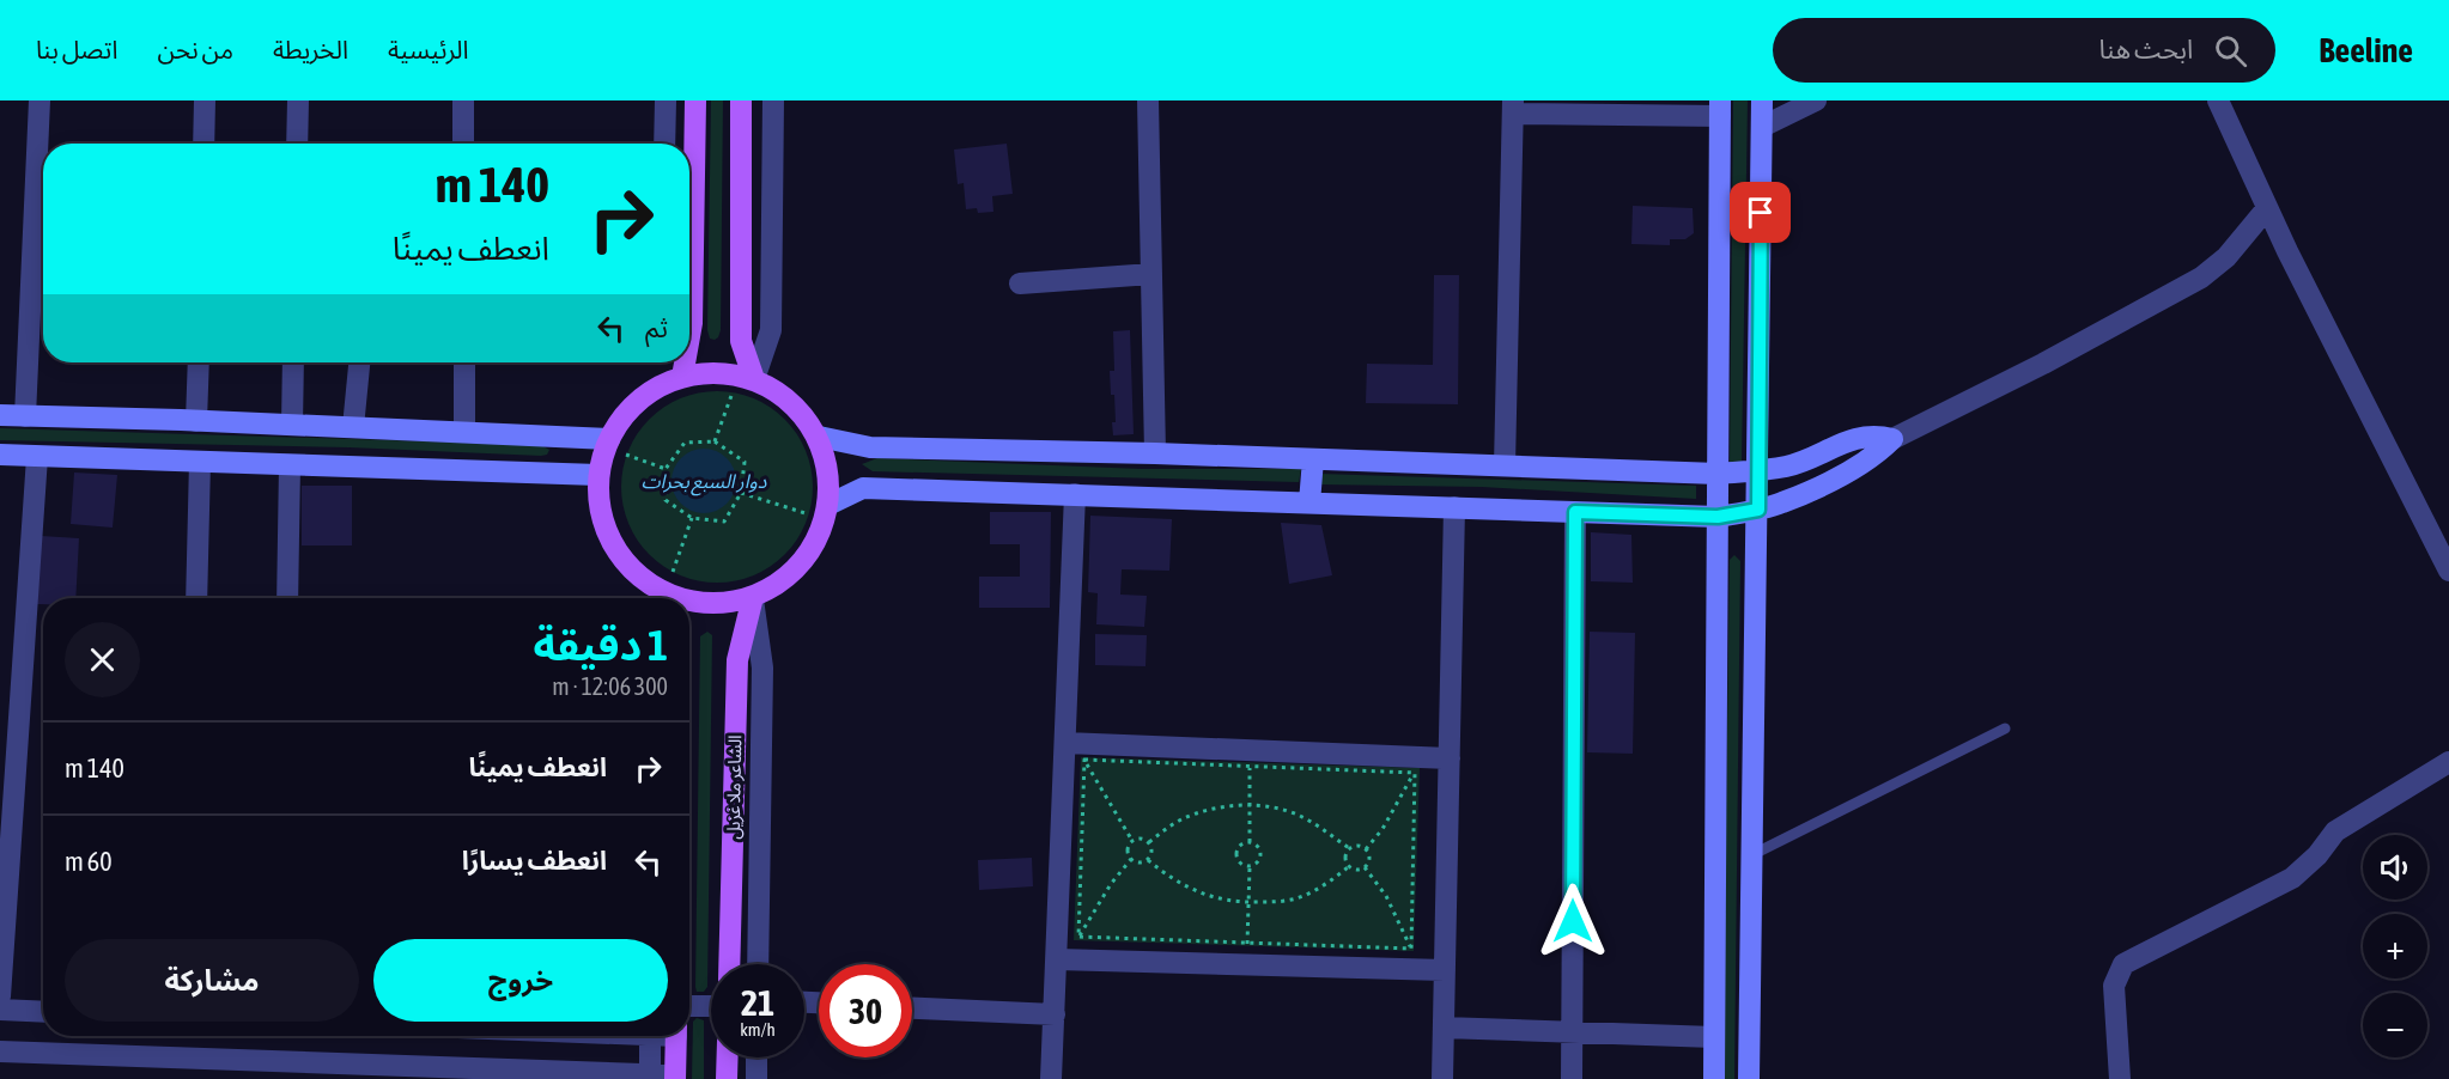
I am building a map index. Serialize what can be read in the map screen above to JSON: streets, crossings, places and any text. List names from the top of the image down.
{
  "streets": {
    "main road": ["الشاعر ملا غزيل"]
  },
  "water": ["دوار السبع بحرات"],
  "page": {
    "header": "Beeline",
    "search": "ابحث هنا",
    "nav": [
      "الرئيسية",
      "الخريطة",
      "من نحن",
      "اتصل بنا"
    ],
    "turn": ["140 m", "انعطف يمينًا"],
    "then": "ثم",
    "heading": ["1 دقيقة", "300 m · 12:06"],
    "list": [
      {
        "name": "انعطف يمينًا",
        "value": "140 m"
      },
      {
        "name": "انعطف يسارًا",
        "value": "60 m"
      }
    ],
    "map_buttons": ["+", "−"],
    "buttons": ["خروج", "مشاركة"],
    "speed": "21 km/h",
    "limit": "30"
  }
}
